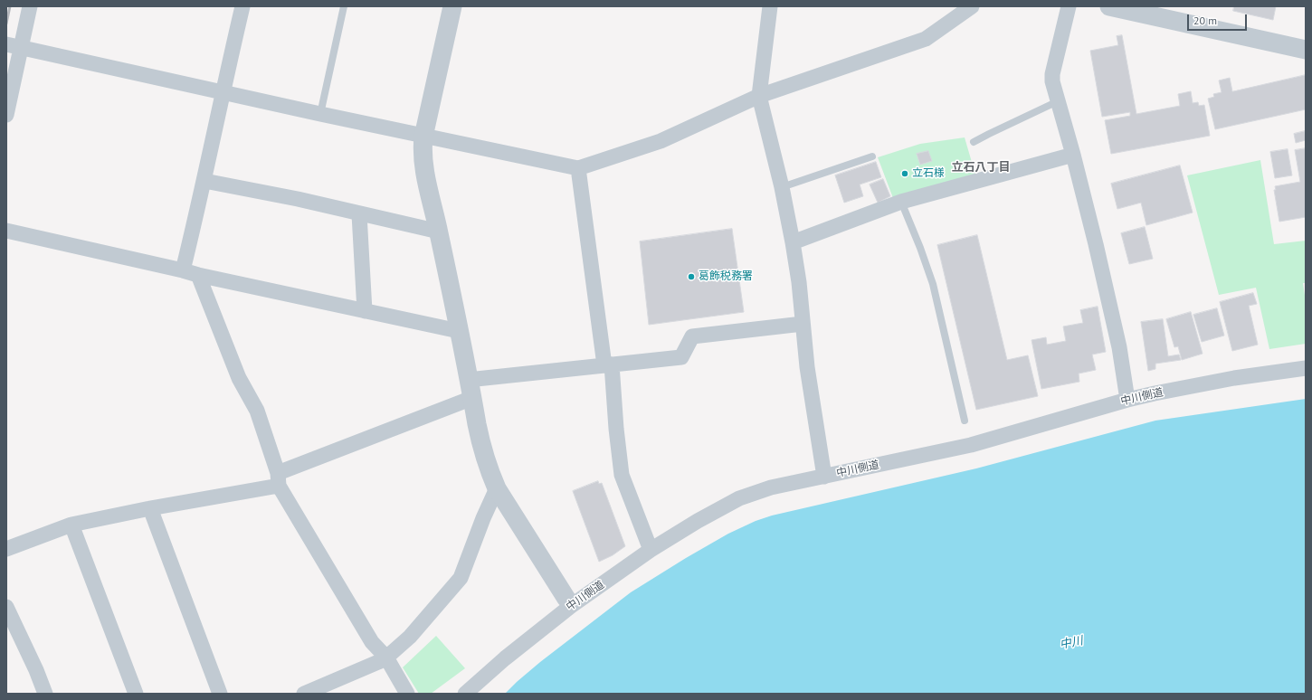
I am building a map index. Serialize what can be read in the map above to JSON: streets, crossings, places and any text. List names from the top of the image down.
{
  "streets": {
    "street": ["中川側道"]
  },
  "districts": ["立石八丁目"],
  "water": ["中川"],
  "places": ["立石様", "葛飾税務署"],
  "scale_bar": "20 m"
}
